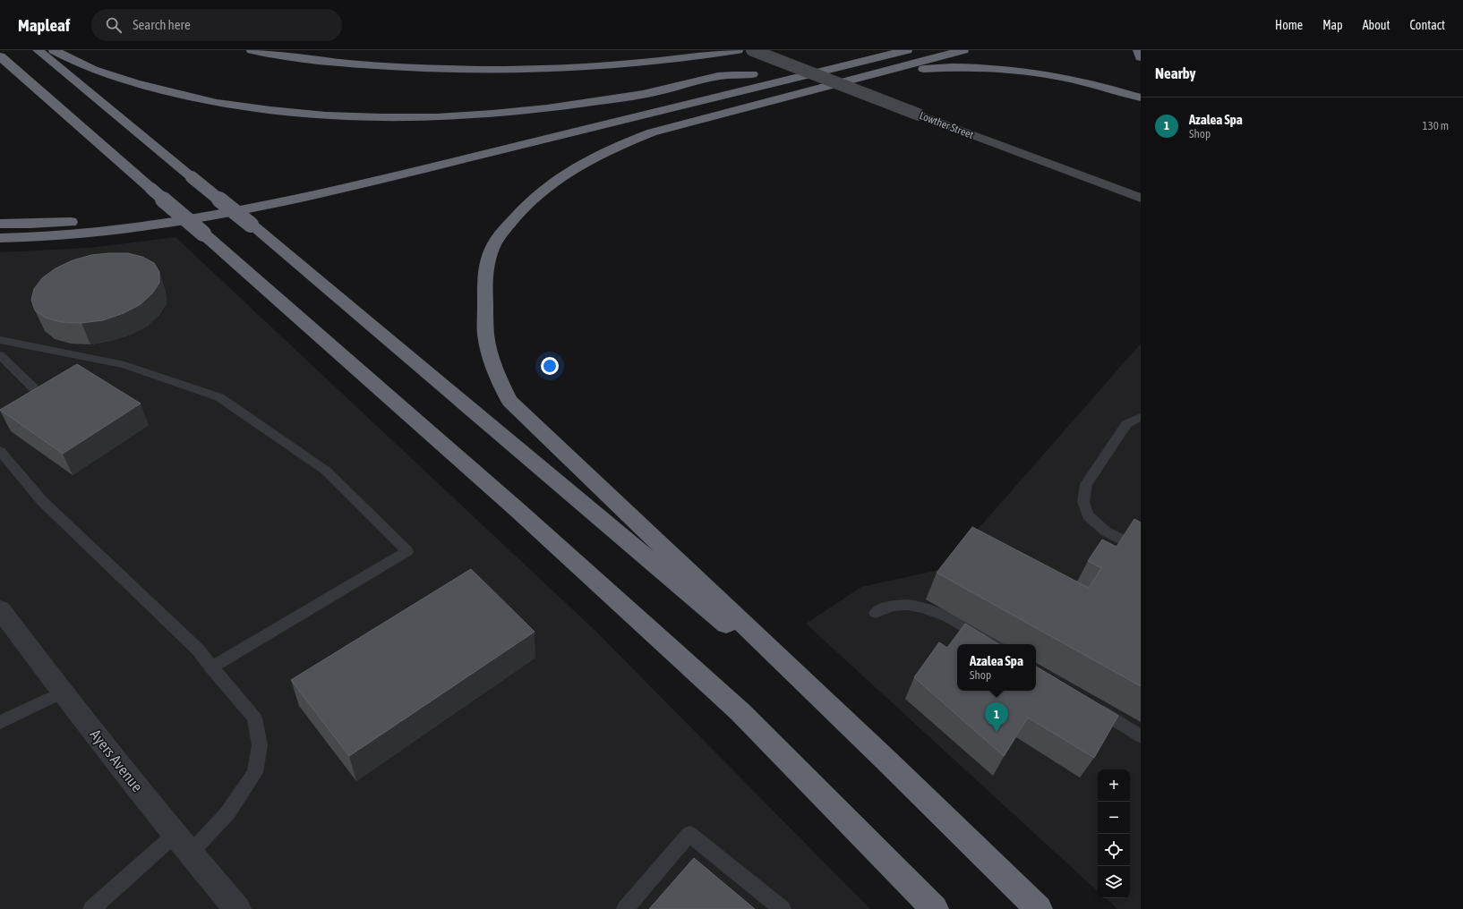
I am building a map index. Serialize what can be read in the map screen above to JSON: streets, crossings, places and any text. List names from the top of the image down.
{
  "streets": {
    "main road": ["Lowther Street"],
    "street": ["Ayers Avenue"]
  },
  "page": {
    "header": "Mapleaf",
    "search": "Search here",
    "nav": [
      "Home",
      "Map",
      "About",
      "Contact"
    ],
    "heading": "Nearby",
    "list": [
      {
        "mark": "1",
        "name": "Azalea Spa",
        "note": "Shop",
        "value": "130 m"
      }
    ],
    "popup": ["Azalea Spa", "Shop"],
    "pins": "1",
    "map_buttons": ["+", "−"]
  }
}
